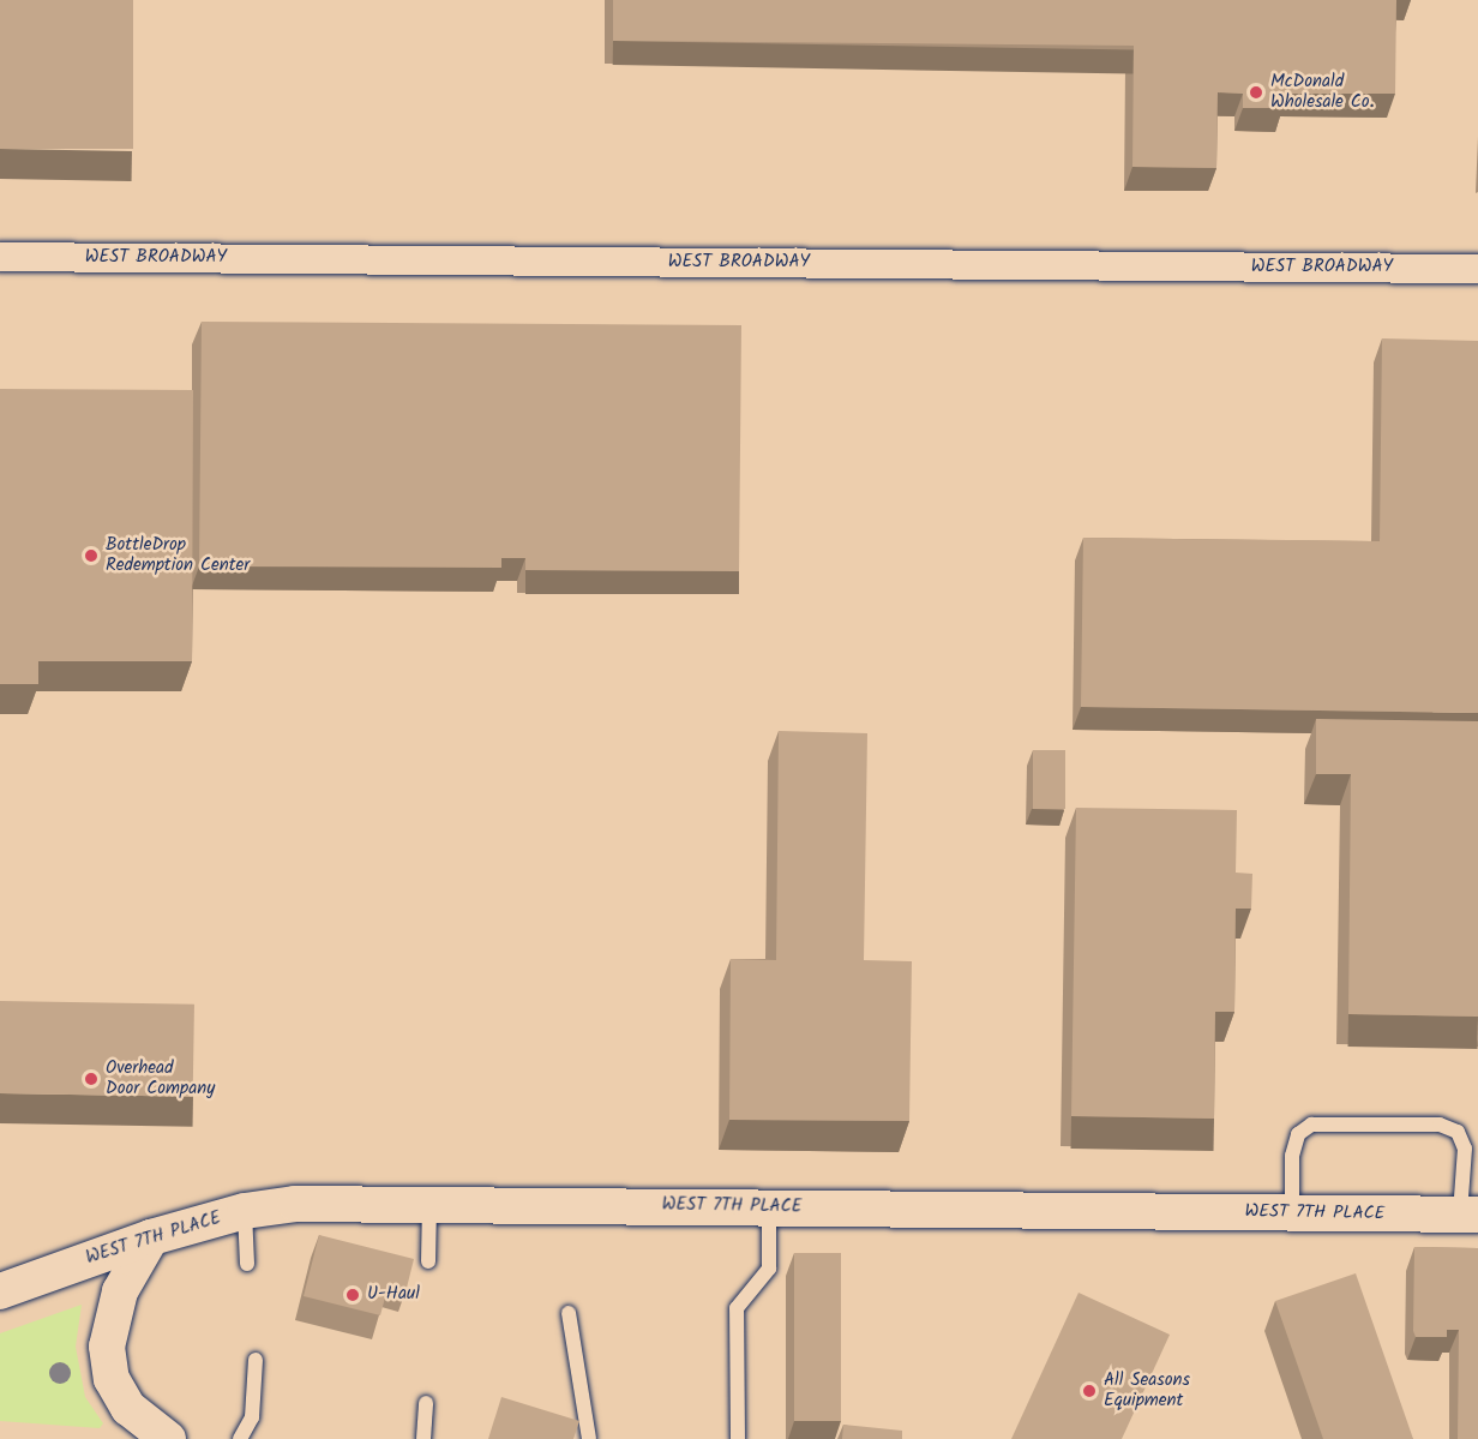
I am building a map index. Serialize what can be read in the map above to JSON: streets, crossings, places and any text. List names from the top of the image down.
{
  "streets": {
    "street": ["WEST BROADWAY", "WEST 7TH PLACE"]
  },
  "places": [
    "McDonald Wholesale Co.",
    "BottleDrop Redemption Center",
    "Overhead Door Company",
    "U-Haul",
    "All Seasons Equipment"
  ]
}
